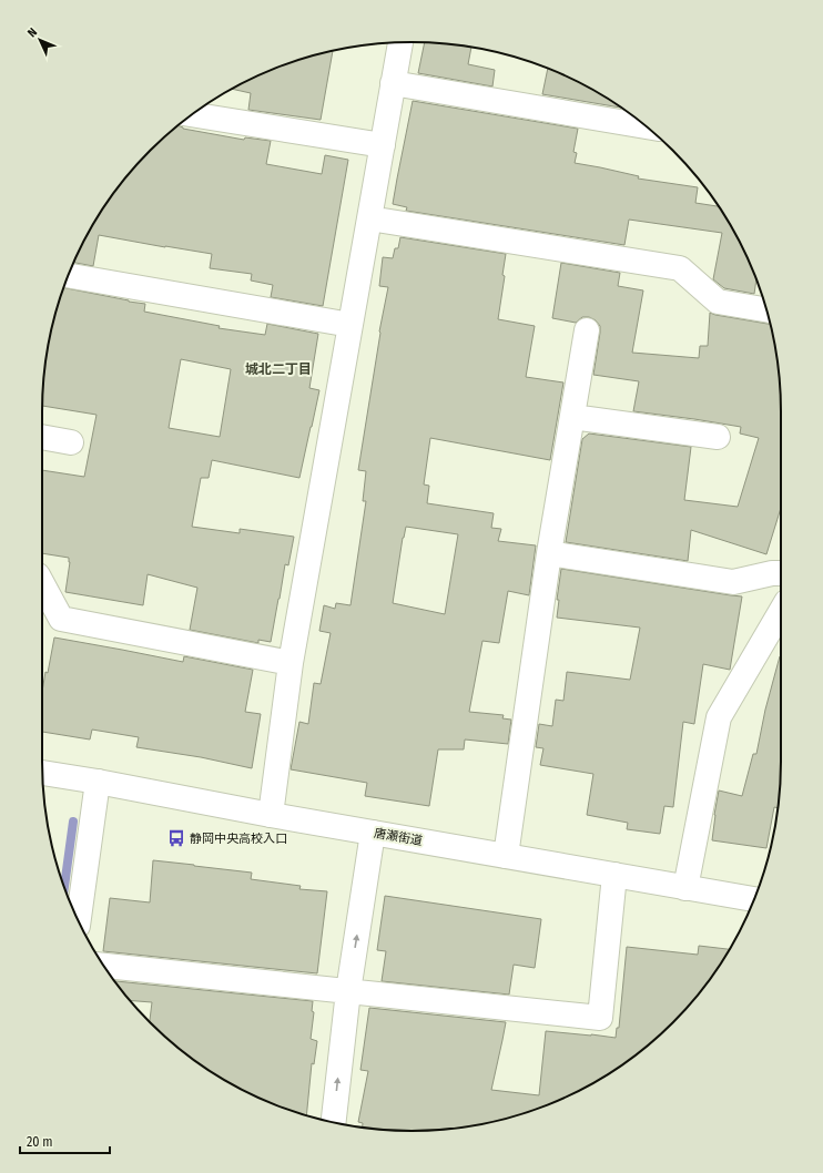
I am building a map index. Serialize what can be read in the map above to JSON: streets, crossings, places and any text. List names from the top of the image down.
{
  "streets": {
    "street": ["唐瀬街道"]
  },
  "districts": ["城北二丁目"],
  "places": {
    "bus stop": ["静岡中央高校入口"]
  },
  "scale_bar": "20 m",
  "north": "top left"
}
